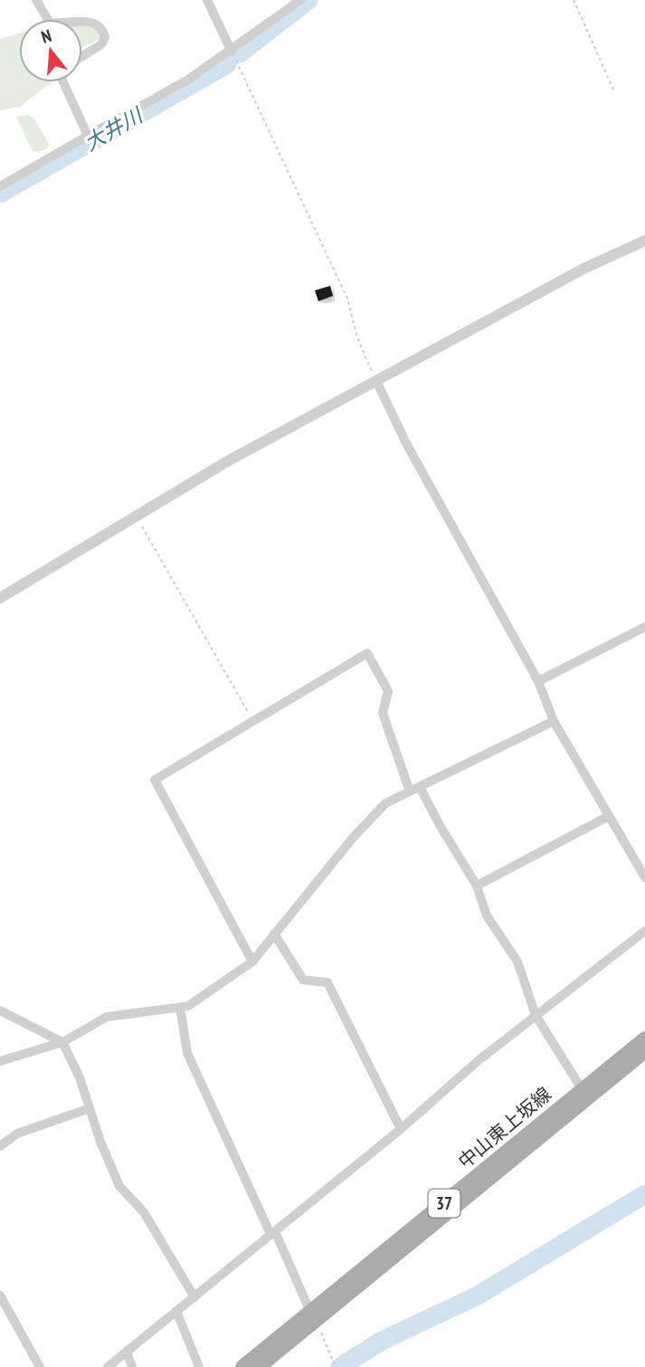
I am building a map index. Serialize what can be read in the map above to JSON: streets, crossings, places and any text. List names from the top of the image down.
{
  "streets": {
    "main road": ["中山東上坂線", "37"]
  },
  "water": ["大井川"],
  "north": "top"
}
